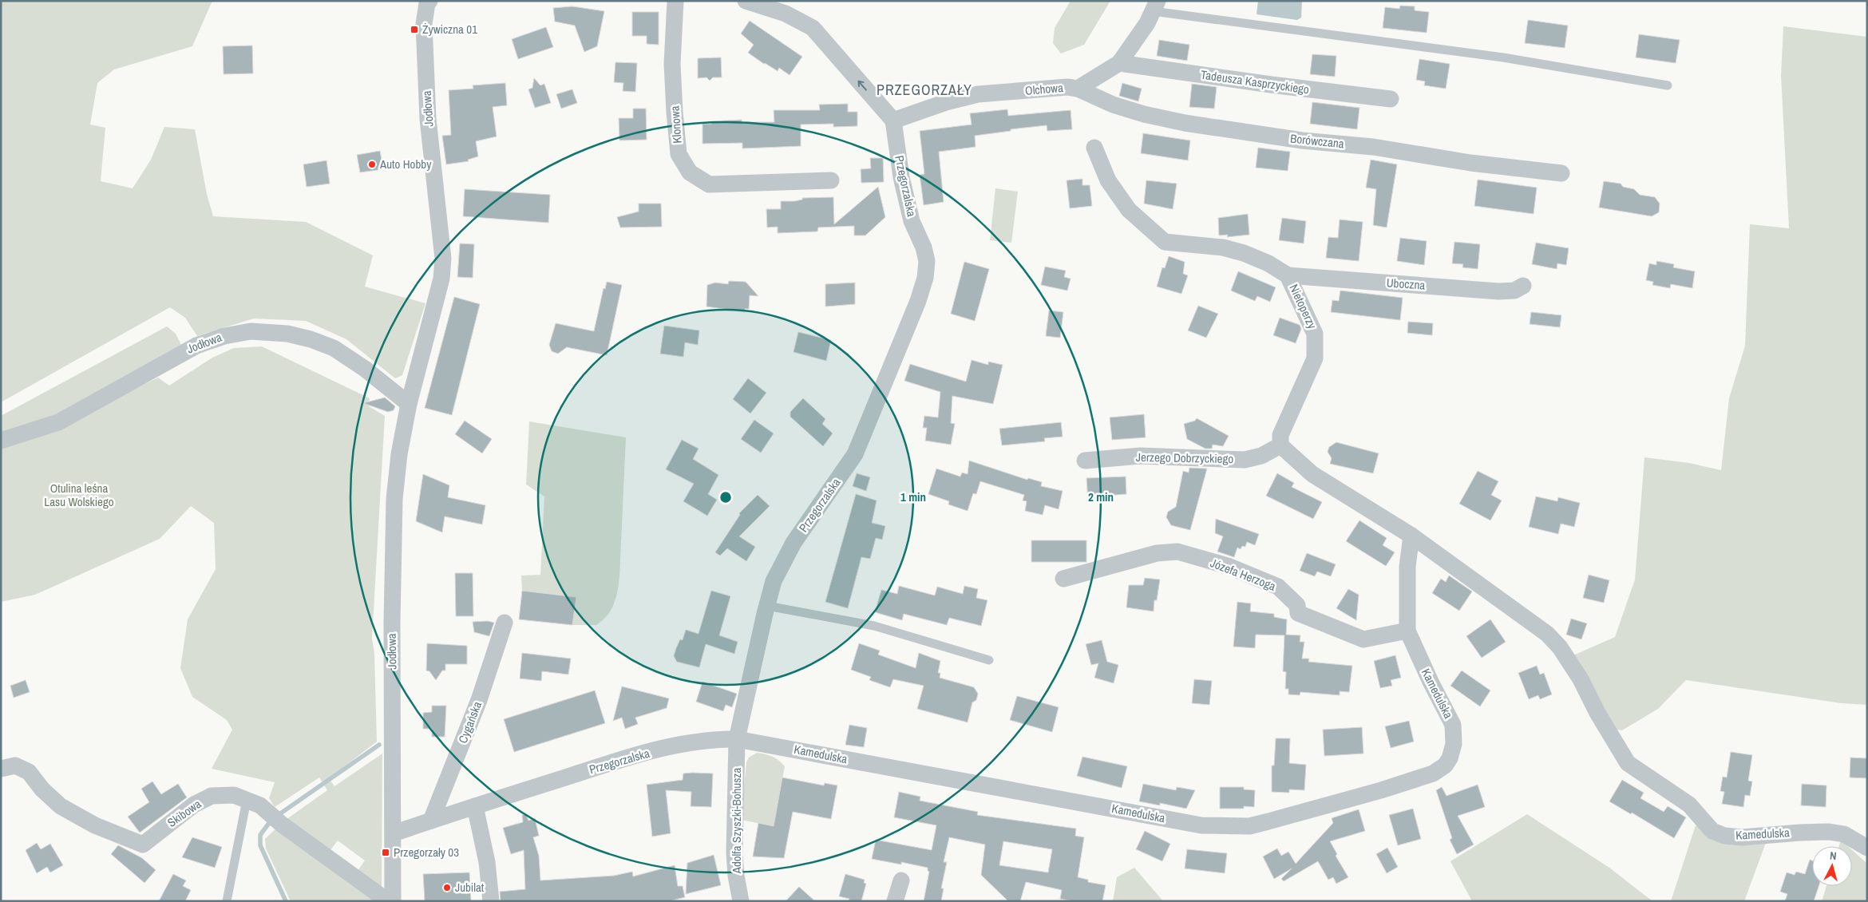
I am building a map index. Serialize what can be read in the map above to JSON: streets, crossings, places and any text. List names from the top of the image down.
{
  "streets": {
    "street": [
      "Tadeusza Kasprzyckiego",
      "Olchowa",
      "Jodłowa",
      "Klonowa",
      "Borówczana",
      "Przegorzalska",
      "Uboczna",
      "Nietoperzy",
      "Jerzego Dobrzyckiego",
      "Józefa Herzoga",
      "Kamedulska",
      "Cygańska",
      "Skibowa",
      "Adolfa Szyszki-Bohusza"
    ]
  },
  "crossings": [
    ["Tadeusza Kasprzyckiego", "Olchowa"],
    ["Olchowa", "Borówczana"],
    ["Olchowa", "Przegorzalska"],
    ["Jodłowa", "Przegorzalska"],
    ["Przegorzalska", "Kamedulska"],
    ["Przegorzalska", "Cygańska"],
    ["Przegorzalska", "Adolfa Szyszki-Bohusza"],
    ["Uboczna", "Nietoperzy"],
    ["Nietoperzy", "Jerzego Dobrzyckiego"],
    ["Józefa Herzoga", "Kamedulska"],
    ["Kamedulska", "Adolfa Szyszki-Bohusza"]
  ],
  "districts": ["PRZEGORZAŁY"],
  "parks": ["Otulina leśna Lasu Wolskiego"],
  "places": {
    "transit": ["Żywiczna 01", "Przegorzały 03"],
    "other": ["Auto Hobby", "Jubilat"]
  },
  "north": "top",
  "rings": ["1 min", "2 min"]
}
